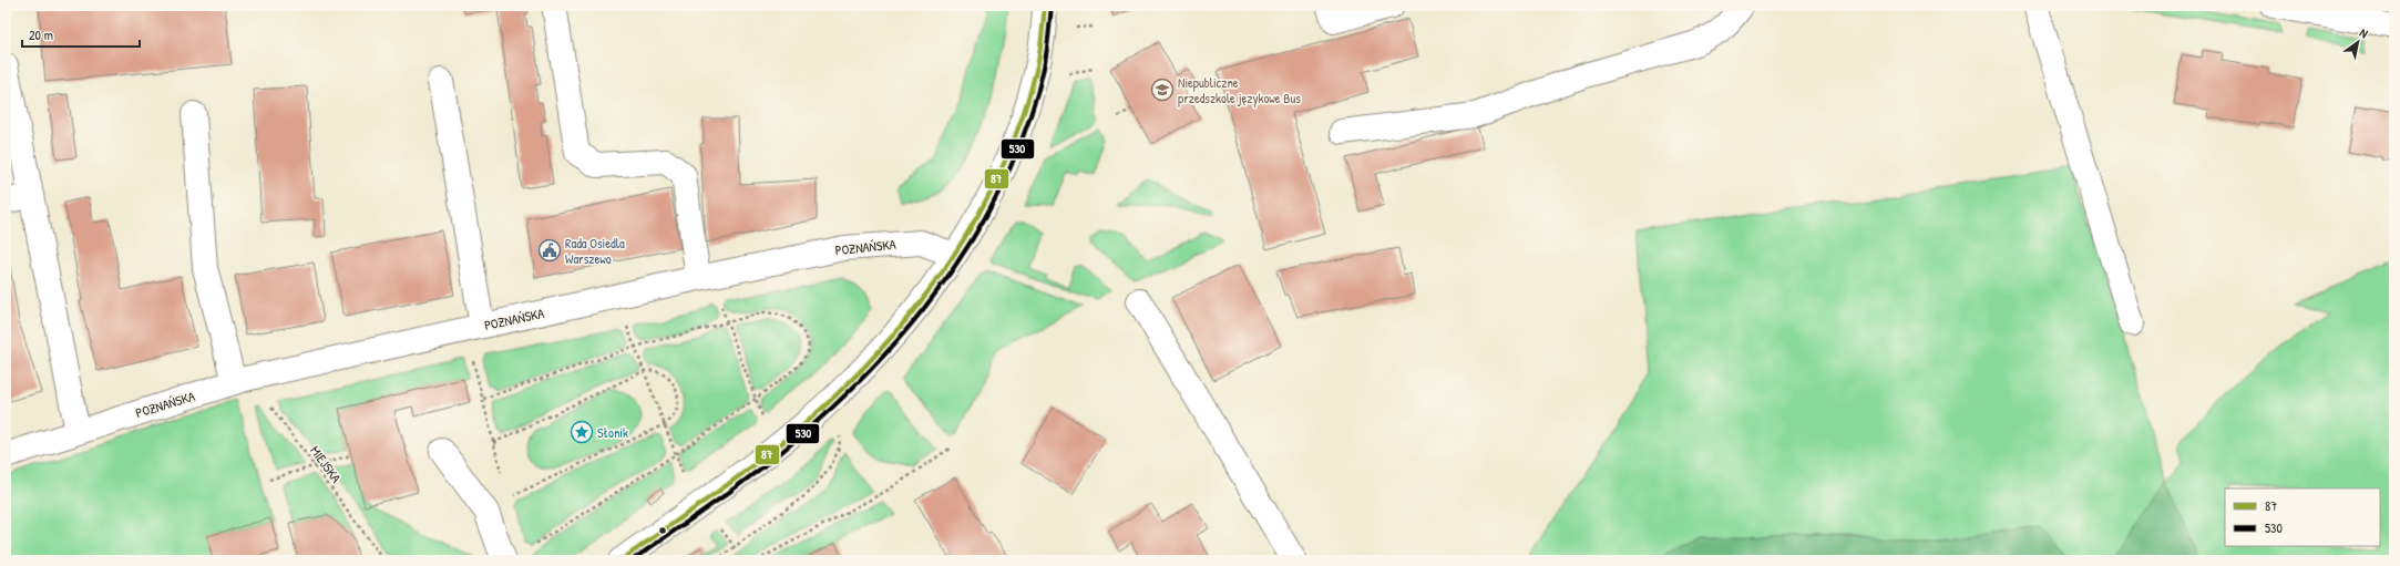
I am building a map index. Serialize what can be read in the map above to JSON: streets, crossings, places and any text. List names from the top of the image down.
{
  "streets": {
    "street": ["POZNAŃSKA"],
    "path": ["MIEJSKA"]
  },
  "crossings": [
    ["POZNAŃSKA", "MIEJSKA"]
  ],
  "places": {
    "school or university": ["Niepubliczne przedszkole językowe Bus"],
    "public building": ["Rada Osiedla Warszewo"],
    "place": ["Słonik"]
  },
  "lines": ["transit line 87", "transit line 530"],
  "legend": ["87", "530"],
  "scale_bar": "20 m",
  "north": "top right"
}
